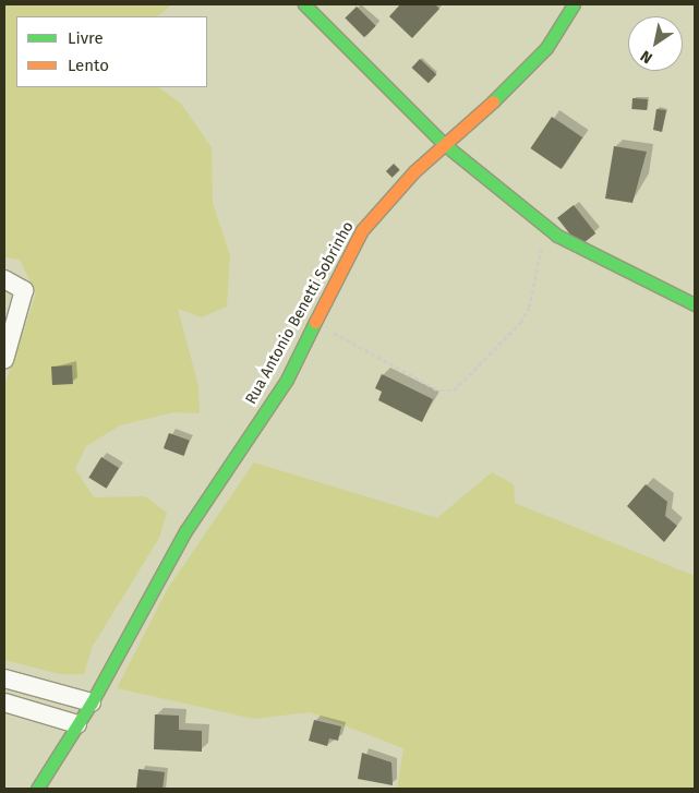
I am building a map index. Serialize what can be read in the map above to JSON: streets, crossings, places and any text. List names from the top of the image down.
{
  "streets": {
    "main road": ["Rua Antonio Benetti Sobrinho"]
  },
  "legend": ["Livre", "Lento"],
  "north": "bottom left"
}
